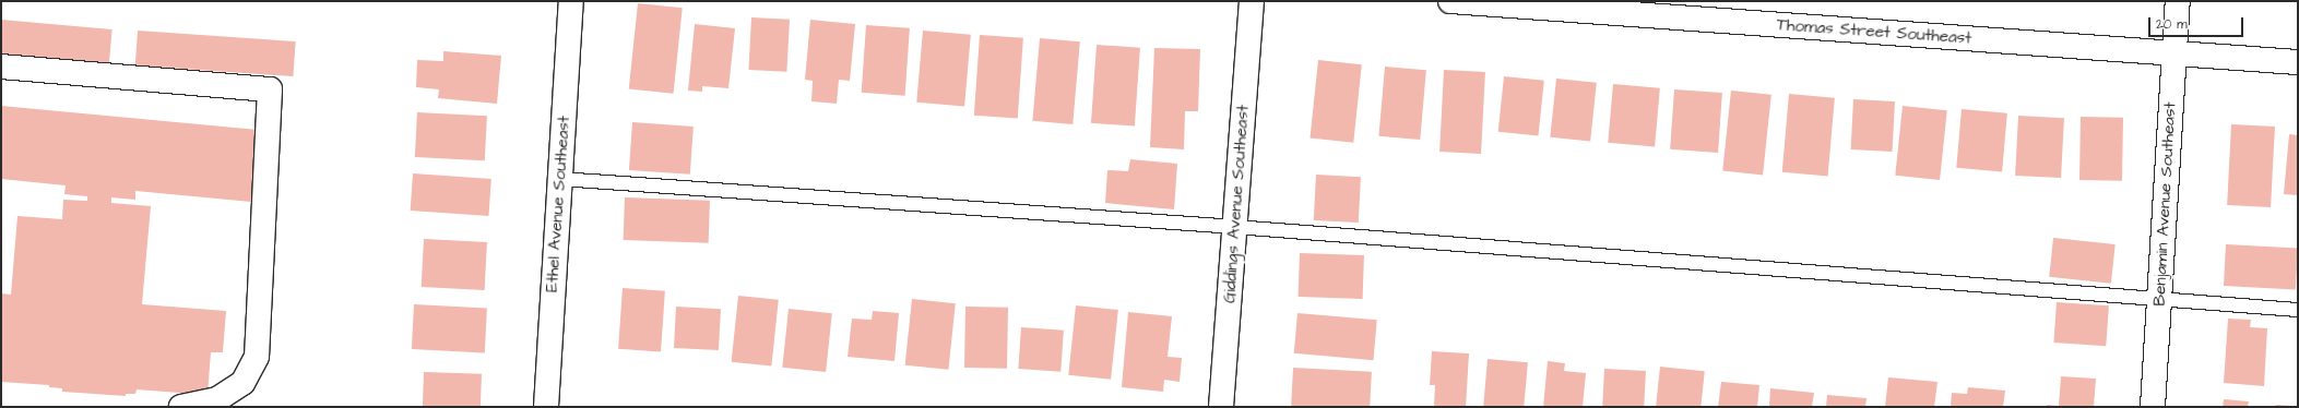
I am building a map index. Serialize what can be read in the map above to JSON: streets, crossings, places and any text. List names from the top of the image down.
{
  "streets": {
    "street": [
      "Thomas Street Southeast",
      "Ethel Avenue Southeast",
      "Giddings Avenue Southeast",
      "Benjamin Avenue Southeast"
    ]
  },
  "crossings": [
    ["Thomas Street Southeast", "Benjamin Avenue Southeast"]
  ],
  "scale_bar": "20 m"
}
